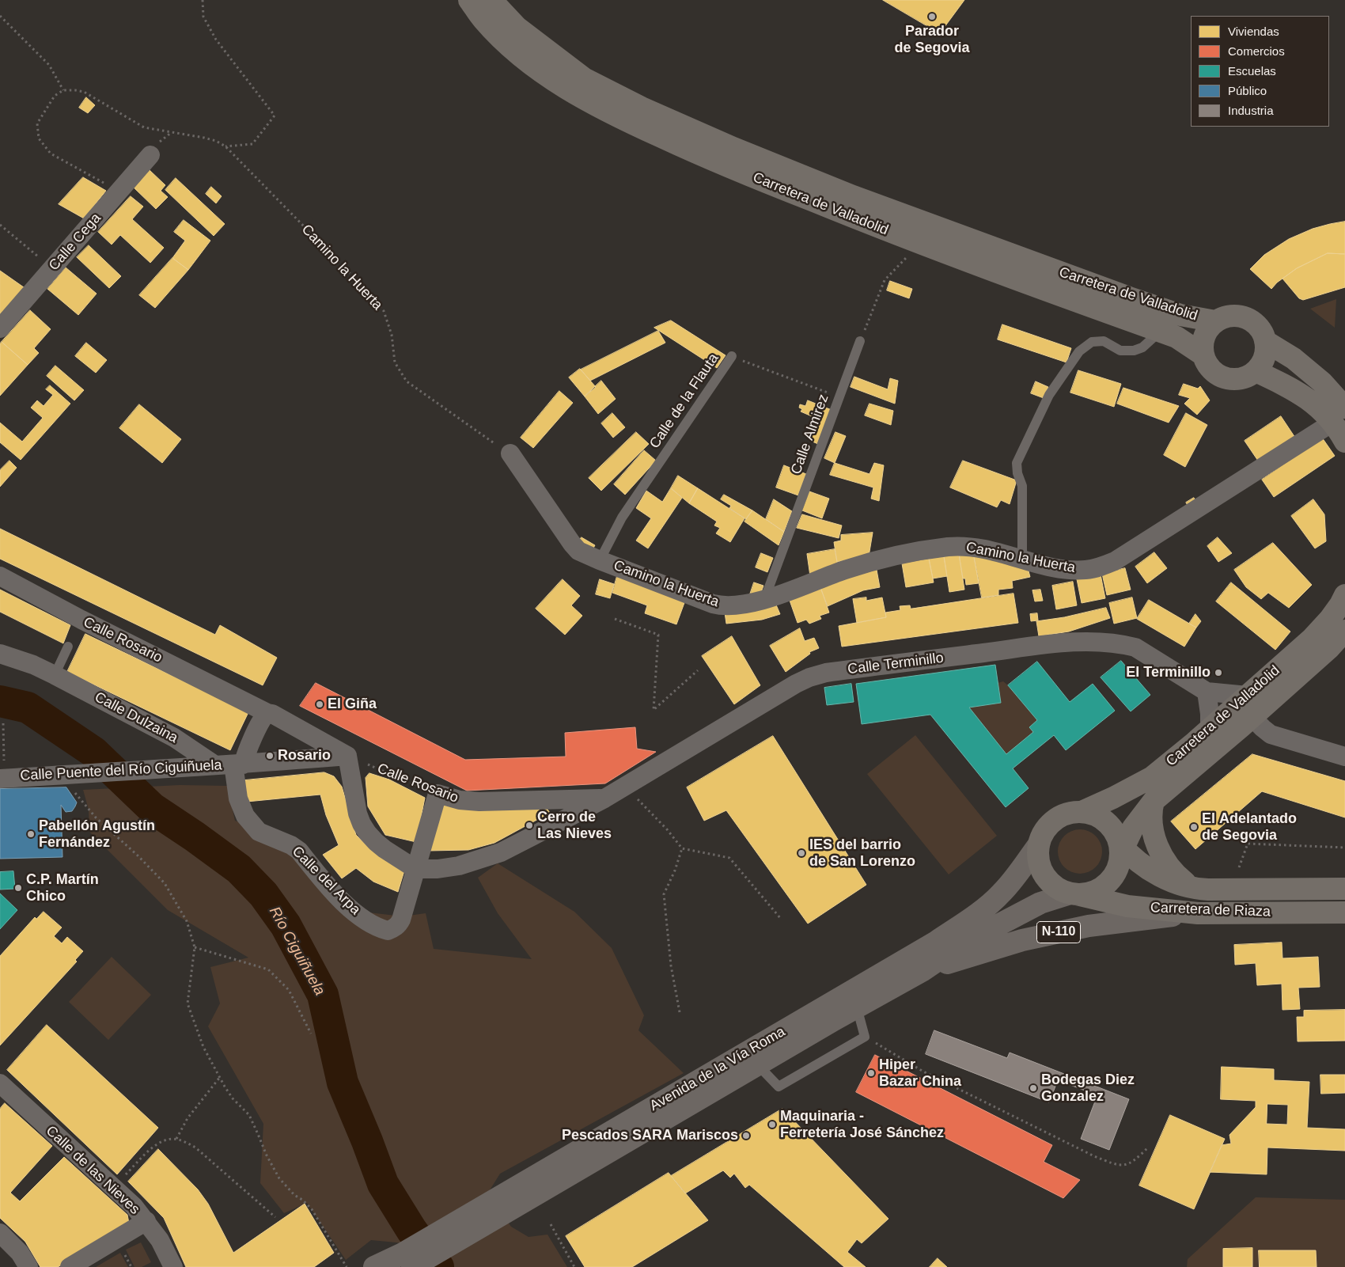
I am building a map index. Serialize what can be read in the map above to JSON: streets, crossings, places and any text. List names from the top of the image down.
{
  "streets": {
    "highway": ["Carretera de Valladolid", "Carretera de Riaza", "N-110"],
    "main road": ["Avenida de la Vía Roma"],
    "street": [
      "Calle Cega",
      "Camino la Huerta",
      "Calle Rosario",
      "Calle Terminillo",
      "Calle Dulzaina",
      "Calle Puente del Río Ciguiñuela",
      "Calle del Arpa",
      "Calle de las Nieves"
    ],
    "lane": ["Calle de la Flauta", "Calle Almirez"]
  },
  "crossings": [
    ["Carretera de Valladolid", "Calle Terminillo"],
    ["Carretera de Valladolid", "Carretera de Riaza"],
    ["Carretera de Valladolid", "Avenida de la Vía Roma"],
    ["Camino la Huerta", "Calle de la Flauta"],
    ["Camino la Huerta", "Calle Almirez"],
    ["Calle de la Flauta", "Calle Almirez"],
    ["Calle Rosario", "Calle Terminillo"],
    ["Calle Rosario", "Calle Puente del Río Ciguiñuela"],
    ["Calle Rosario", "Calle del Arpa"],
    ["Calle Terminillo", "Calle del Arpa"],
    ["Calle Dulzaina", "Calle Puente del Río Ciguiñuela"],
    ["Calle Dulzaina", "Calle del Arpa"],
    ["Calle Puente del Río Ciguiñuela", "Calle del Arpa"],
    ["Carretera de Riaza", "Avenida de la Vía Roma"]
  ],
  "water": ["Río Ciguiñuela"],
  "places": [
    "Parador de Segovia",
    "El Terminillo",
    "El Giña",
    "Rosario",
    "Cerro de Las Nieves",
    "El Adelantado de Segovia",
    "Pabellón Agustín Fernández",
    "IES del barrio de San Lorenzo",
    "C.P. Martín Chico",
    "Hiper Bazar China",
    "Bodegas Diez Gonzalez",
    "Maquinaria - Ferretería José Sánchez",
    "Pescados SARA Mariscos"
  ],
  "legend": [
    "Viviendas",
    "Comercios",
    "Escuelas",
    "Público",
    "Industria"
  ]
}
